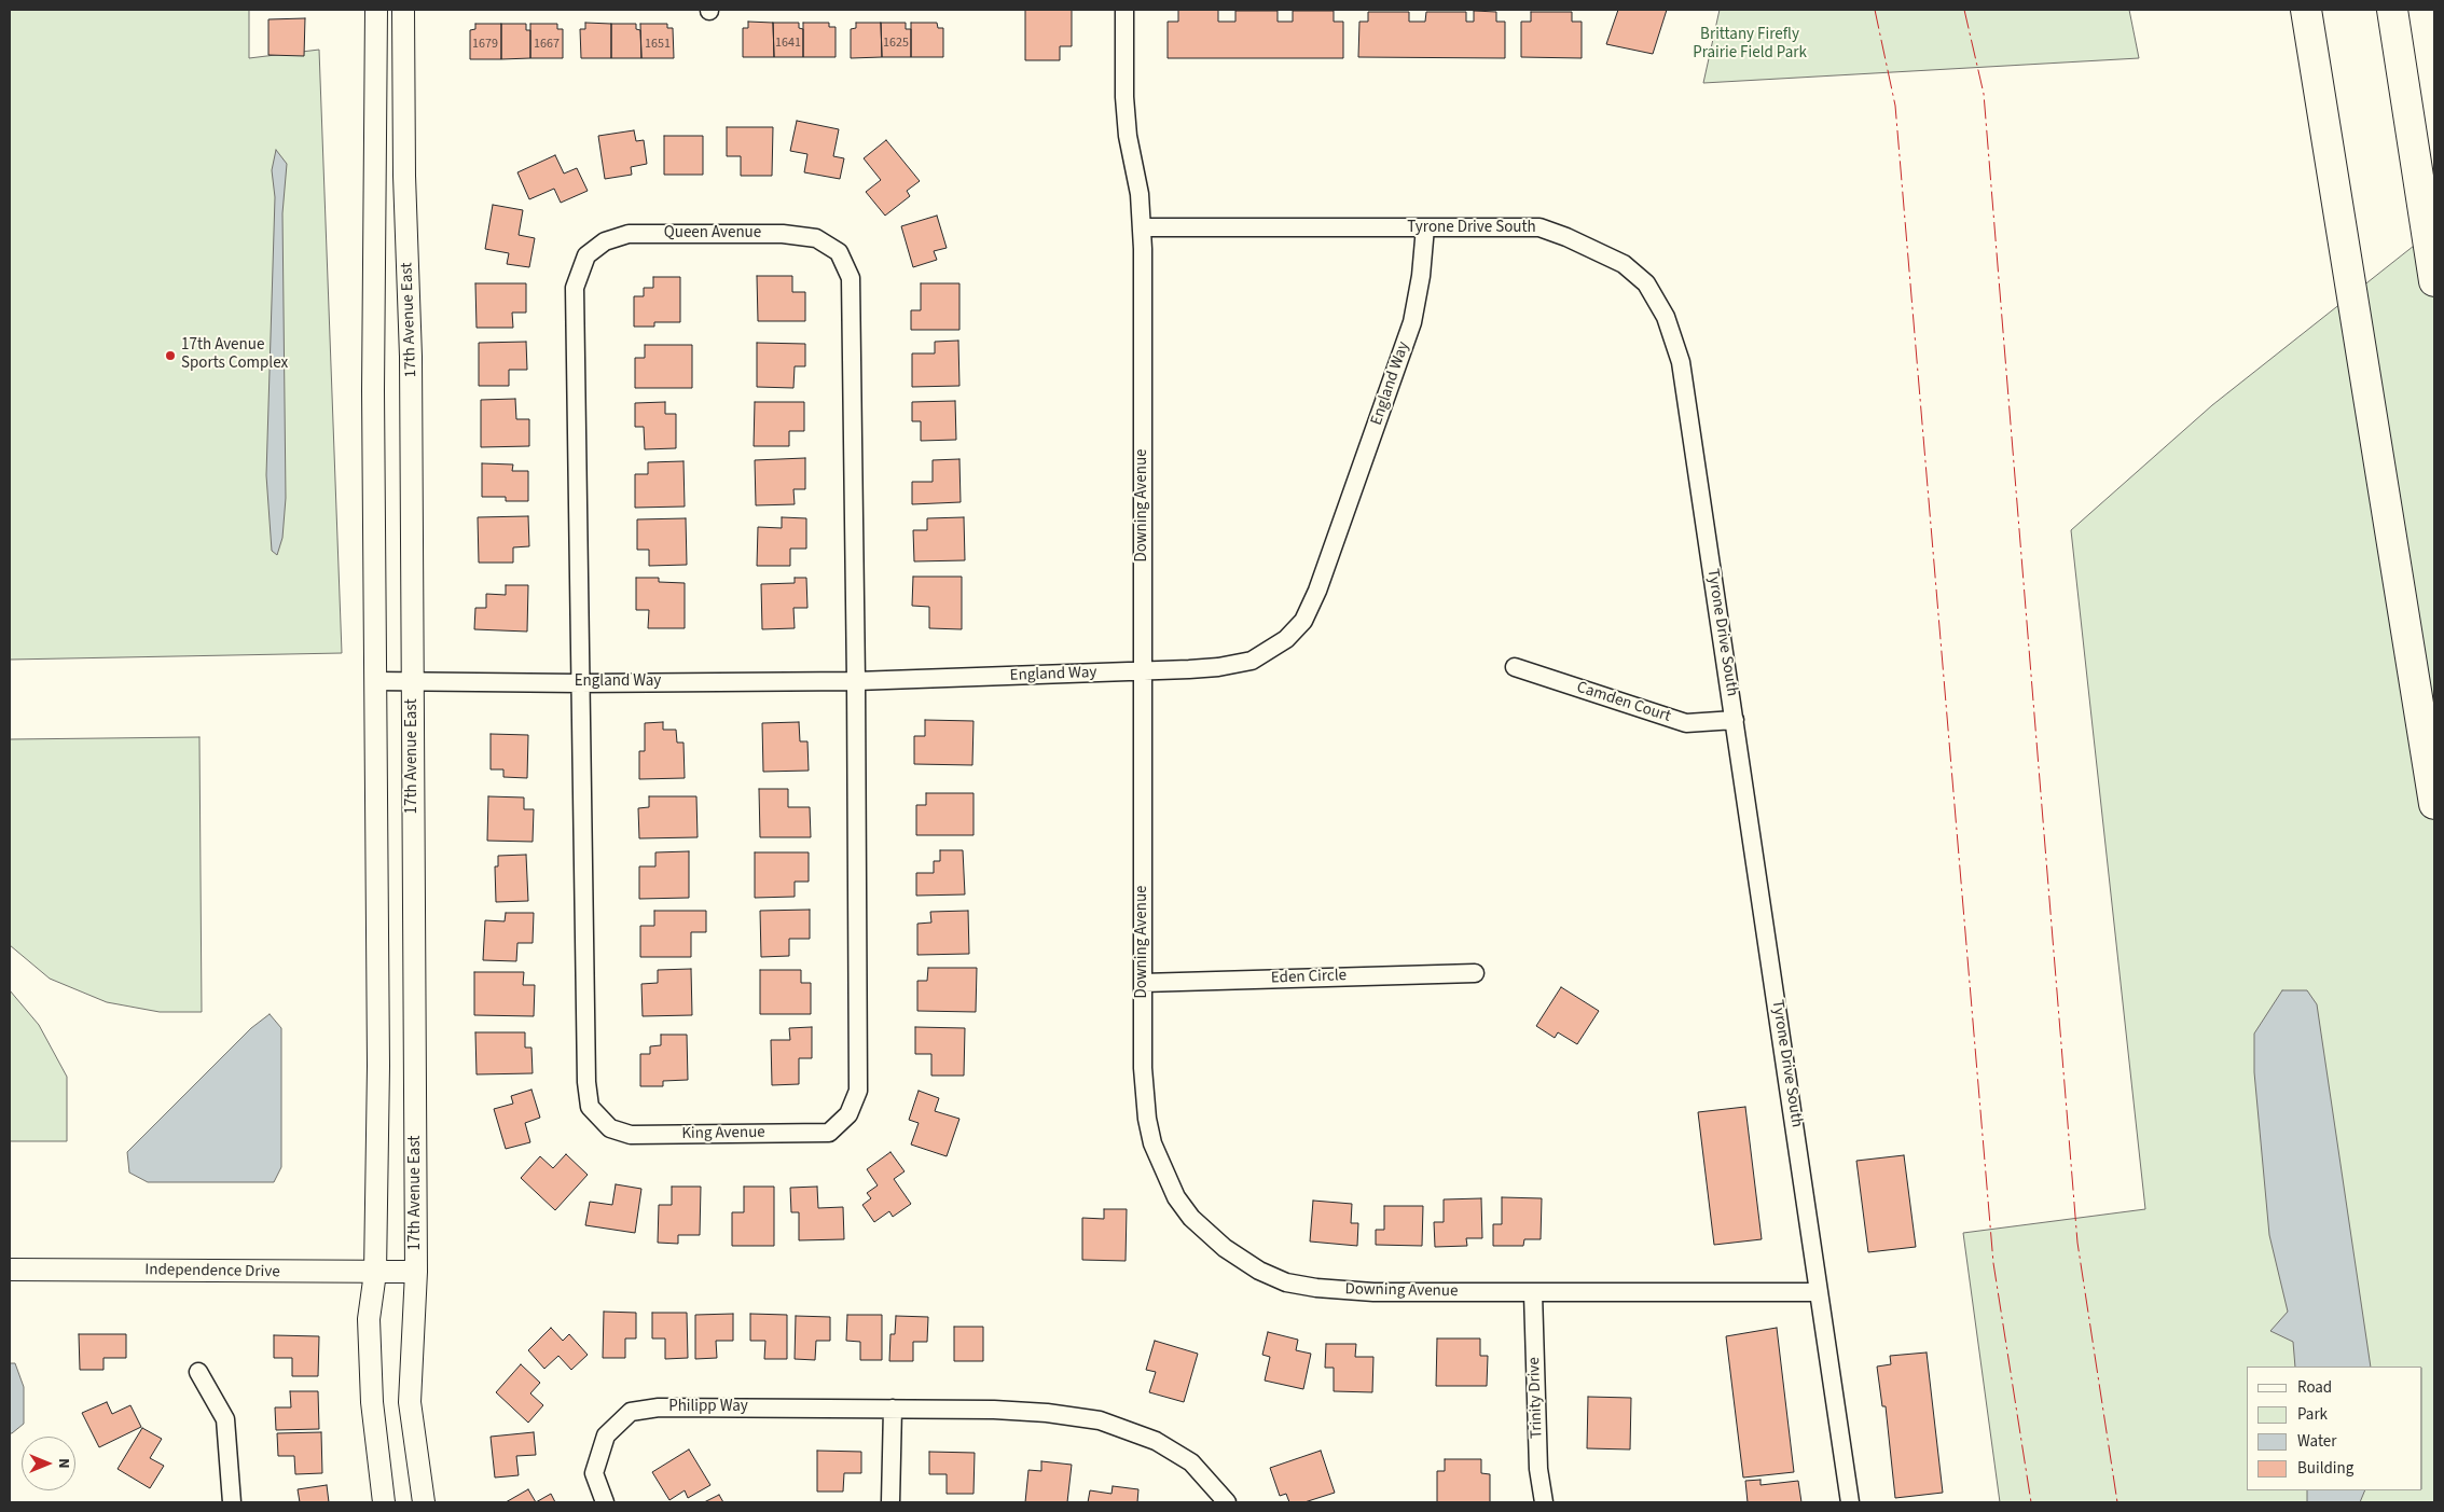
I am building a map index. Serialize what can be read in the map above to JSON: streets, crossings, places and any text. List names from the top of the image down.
{
  "streets": {
    "street": [
      "Tyrone Drive South",
      "Queen Avenue",
      "17th Avenue East",
      "England Way",
      "Downing Avenue",
      "Camden Court",
      "Eden Circle",
      "King Avenue",
      "Independence Drive",
      "Trinity Drive",
      "Philipp Way"
    ]
  },
  "crossings": [
    ["Tyrone Drive South", "England Way"],
    ["Tyrone Drive South", "Downing Avenue"],
    ["Tyrone Drive South", "Camden Court"],
    ["Queen Avenue", "England Way"],
    ["Queen Avenue", "King Avenue"],
    ["17th Avenue East", "England Way"],
    ["17th Avenue East", "Independence Drive"],
    ["England Way", "Downing Avenue"],
    ["England Way", "King Avenue"],
    ["Downing Avenue", "Eden Circle"],
    ["Downing Avenue", "Trinity Drive"]
  ],
  "parks": ["Brittany Firefly Prairie Field Park"],
  "places": ["17th Avenue Sports Complex"],
  "house_numbers": [
    "1641",
    "1625",
    "1679",
    "1667",
    "1651"
  ],
  "legend": [
    "Road",
    "Park",
    "Water",
    "Building"
  ],
  "north": "right"
}
